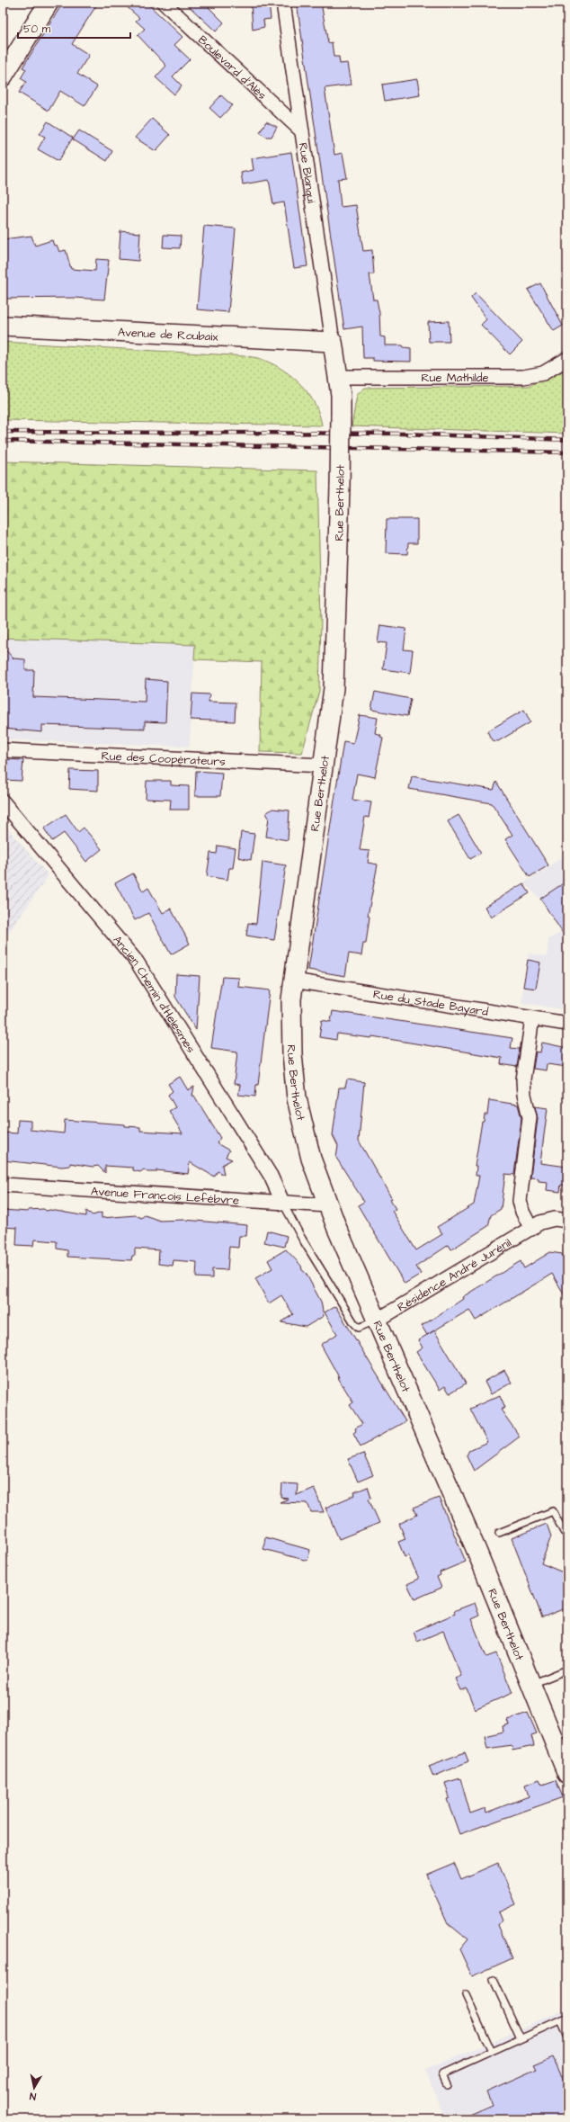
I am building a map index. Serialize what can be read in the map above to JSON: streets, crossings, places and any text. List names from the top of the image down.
{
  "streets": {
    "street": [
      "Boulevard d'Alès",
      "Rue Blanqui",
      "Avenue de Roubaix",
      "Rue Mathilde",
      "Rue Berthelot",
      "Rue des Coopérateurs",
      "Ancien Chemin d'Helesmes",
      "Rue du Stade Bayard",
      "Avenue François Lefèbvre",
      "Résidence André Jurénil"
    ]
  },
  "crossings": [
    ["Boulevard d'Alès", "Rue Blanqui"],
    ["Rue Blanqui", "Avenue de Roubaix"],
    ["Rue Blanqui", "Rue Berthelot"],
    ["Avenue de Roubaix", "Rue Berthelot"],
    ["Rue Mathilde", "Rue Berthelot"],
    ["Rue Berthelot", "Rue des Coopérateurs"],
    ["Rue Berthelot", "Rue du Stade Bayard"],
    ["Rue Berthelot", "Avenue François Lefèbvre"],
    ["Rue Berthelot", "Résidence André Jurénil"],
    ["Ancien Chemin d'Helesmes", "Avenue François Lefèbvre"]
  ],
  "scale_bar": "50 m",
  "north": "bottom"
}
